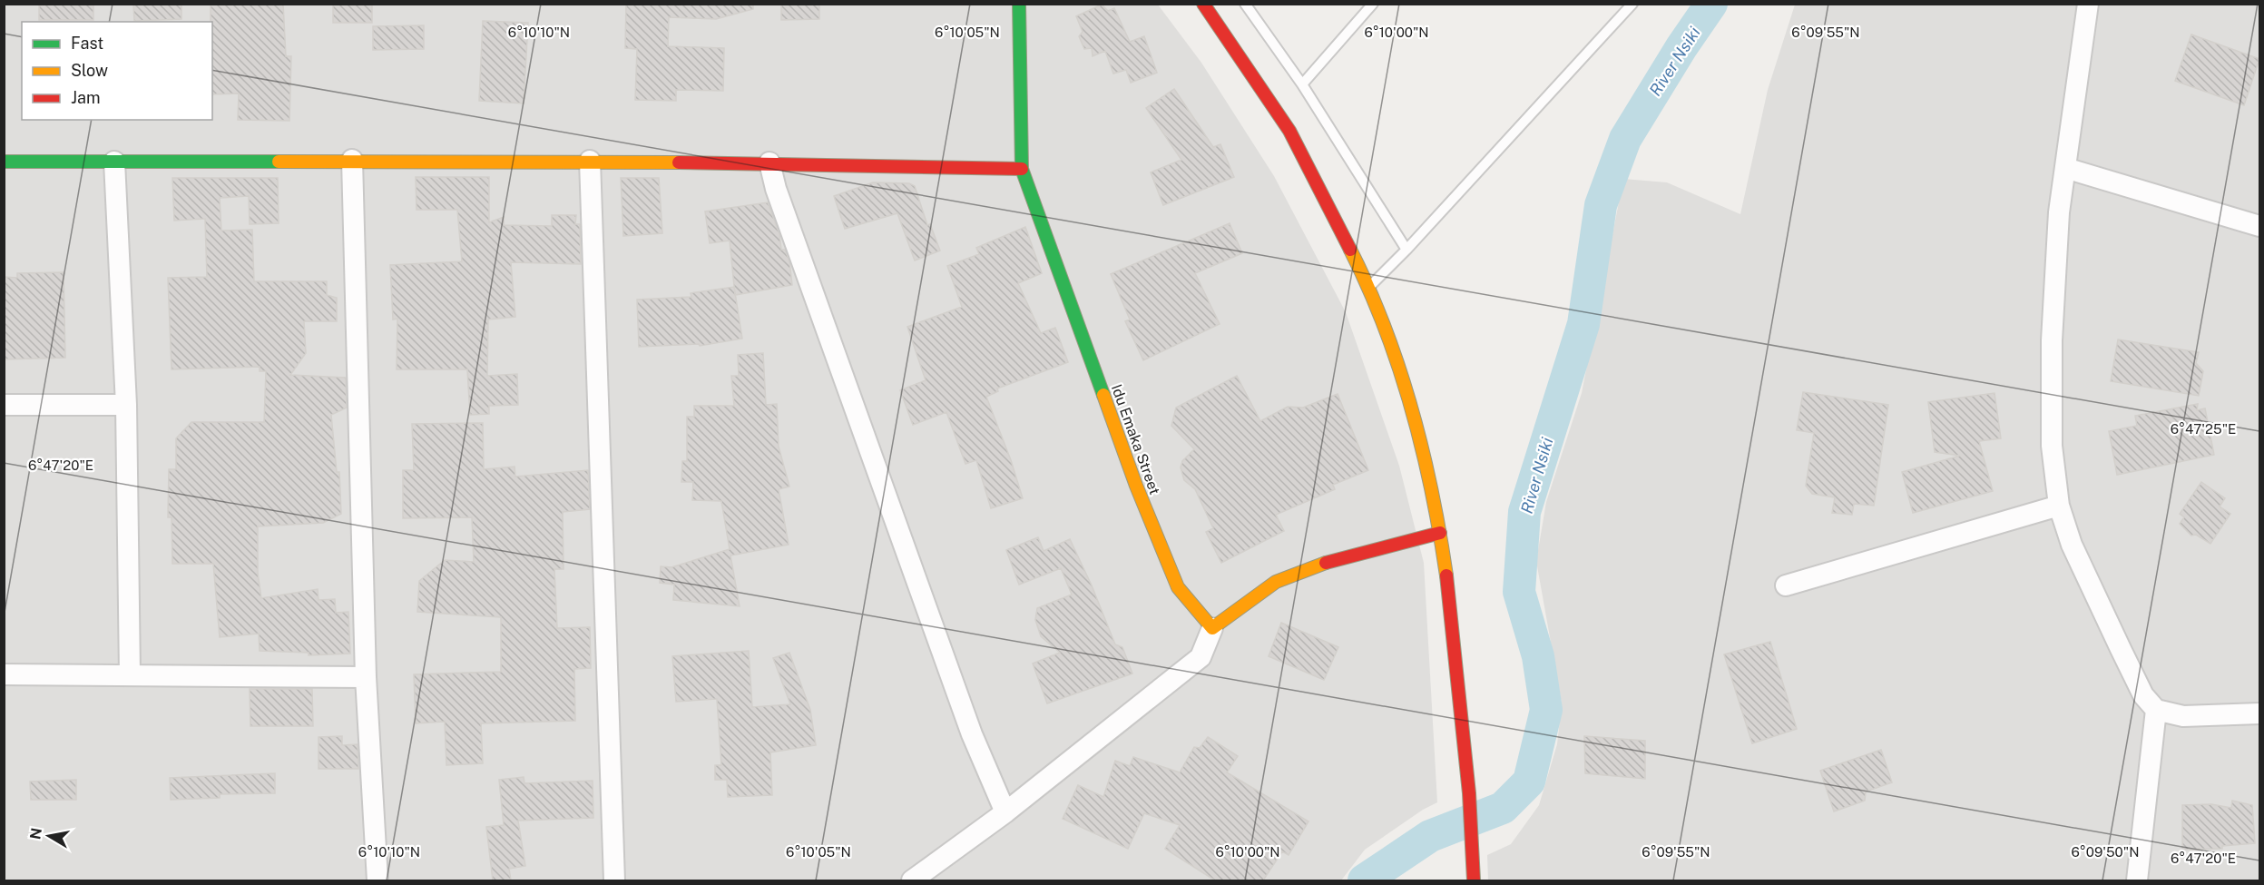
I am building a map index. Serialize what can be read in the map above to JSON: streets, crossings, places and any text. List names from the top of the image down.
{
  "streets": {
    "street": ["Idu Emaka Street"]
  },
  "water": ["River Nsiki"],
  "legend": ["Fast", "Slow", "Jam"],
  "north": "left",
  "coordinates": [
    "6°10'05\"N",
    "6°10'00\"N",
    "6°10'10\"N",
    "6°09'55\"N",
    "6°47'25\"E",
    "6°47'20\"E",
    "6°09'50\"N"
  ]
}
